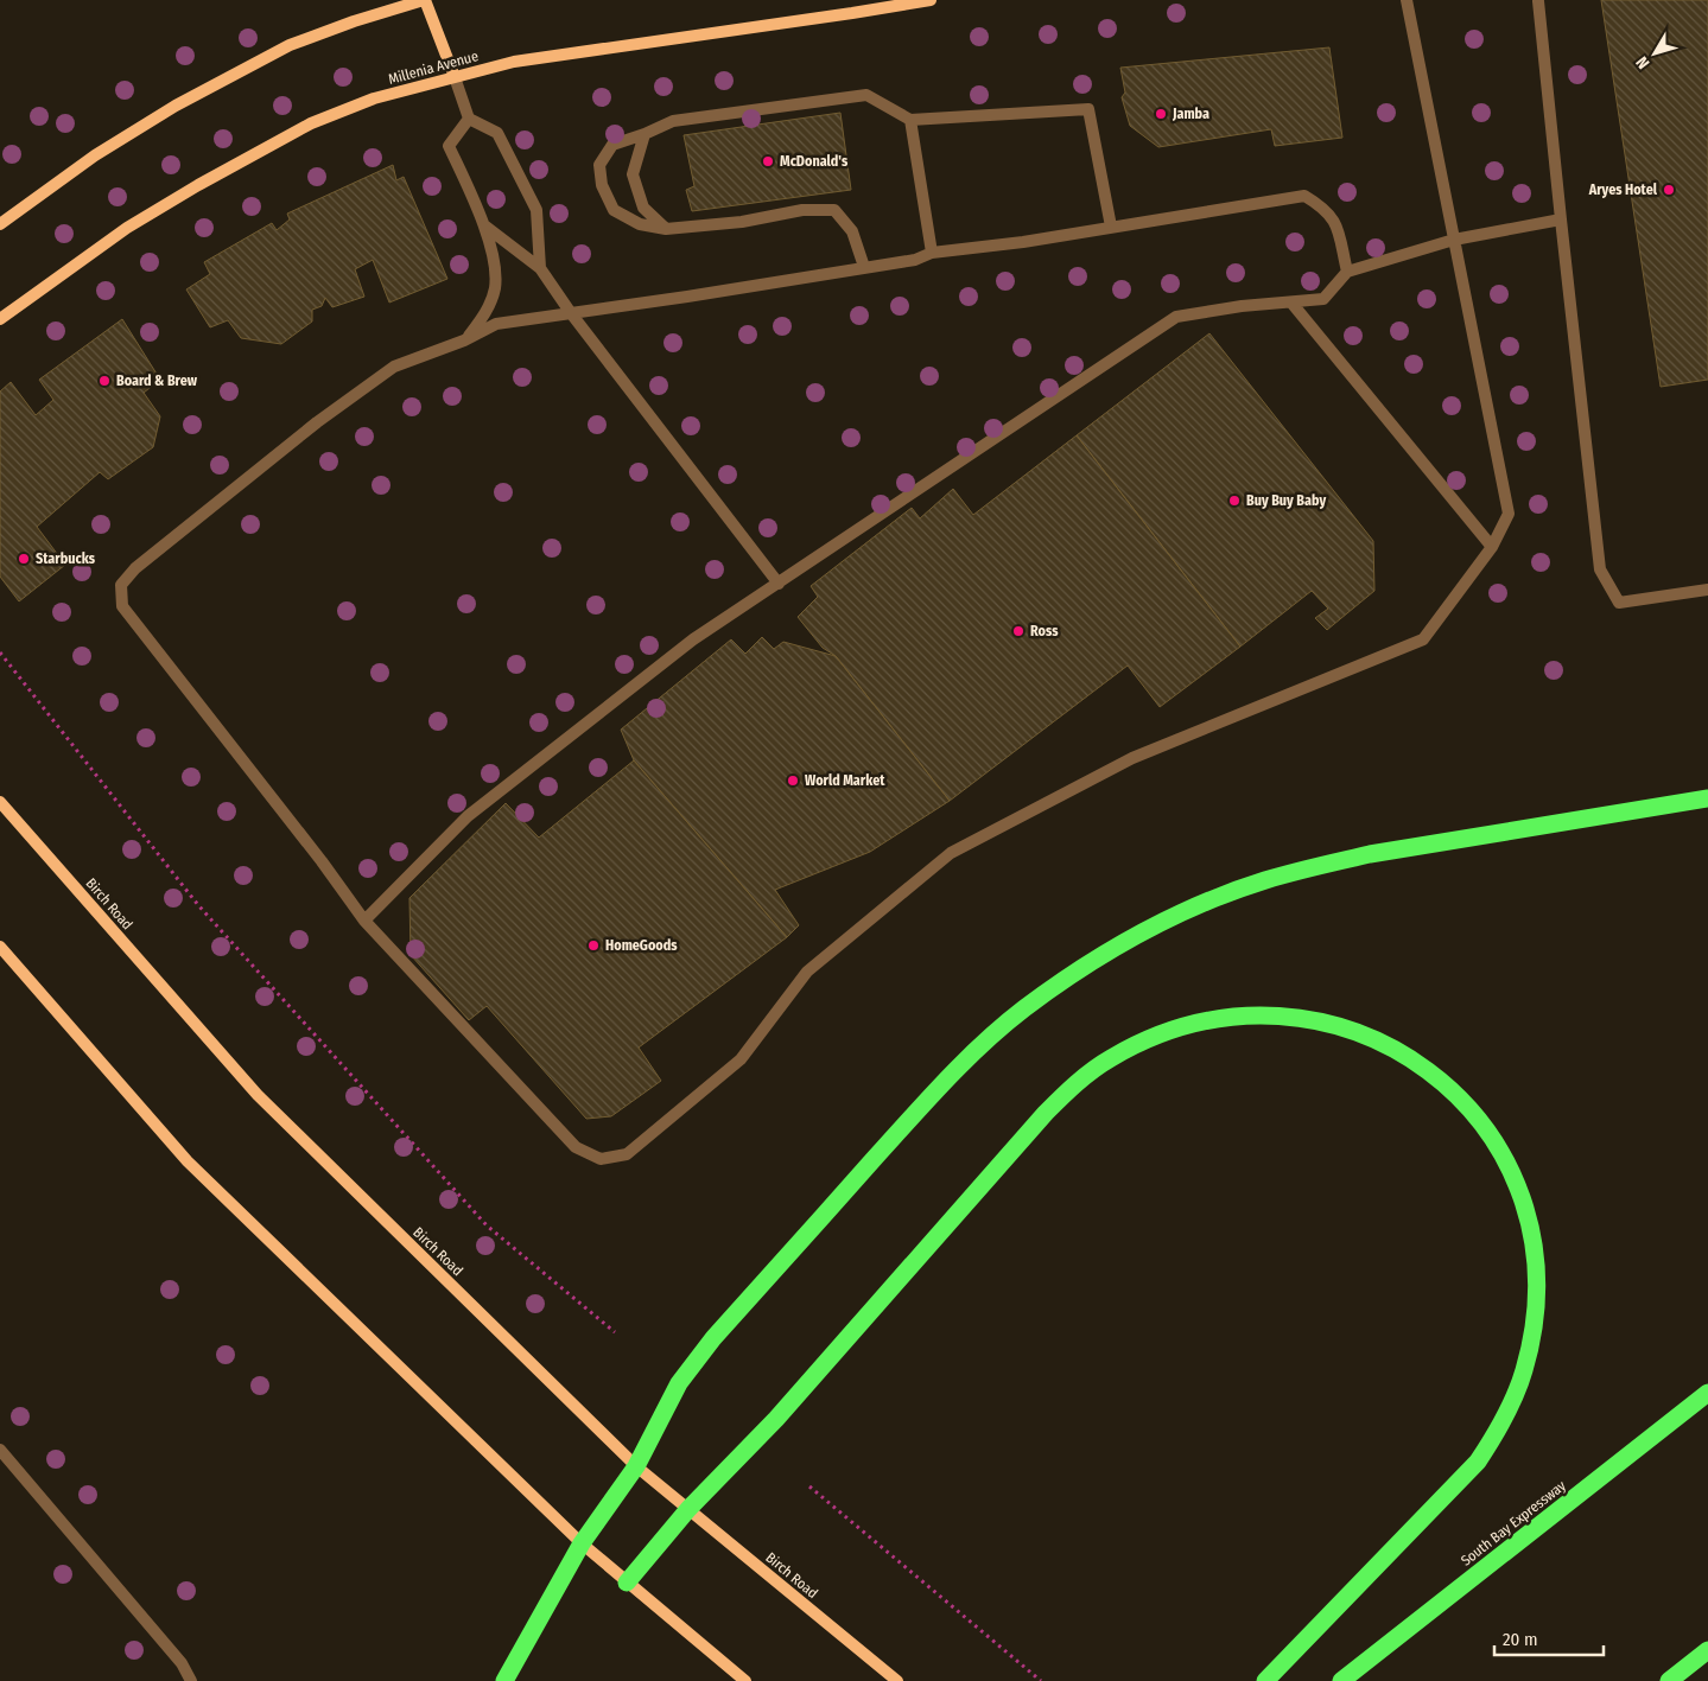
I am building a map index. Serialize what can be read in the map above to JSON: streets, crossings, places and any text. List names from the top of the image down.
{
  "streets": {
    "highway": ["South Bay Expressway"],
    "main road": ["Millenia Avenue", "Birch Road"]
  },
  "places": [
    "Jamba",
    "McDonald's",
    "Aryes Hotel",
    "Board & Brew",
    "Buy Buy Baby",
    "Starbucks",
    "Ross",
    "World Market",
    "HomeGoods"
  ],
  "scale_bar": "20 m",
  "north": "bottom left"
}
